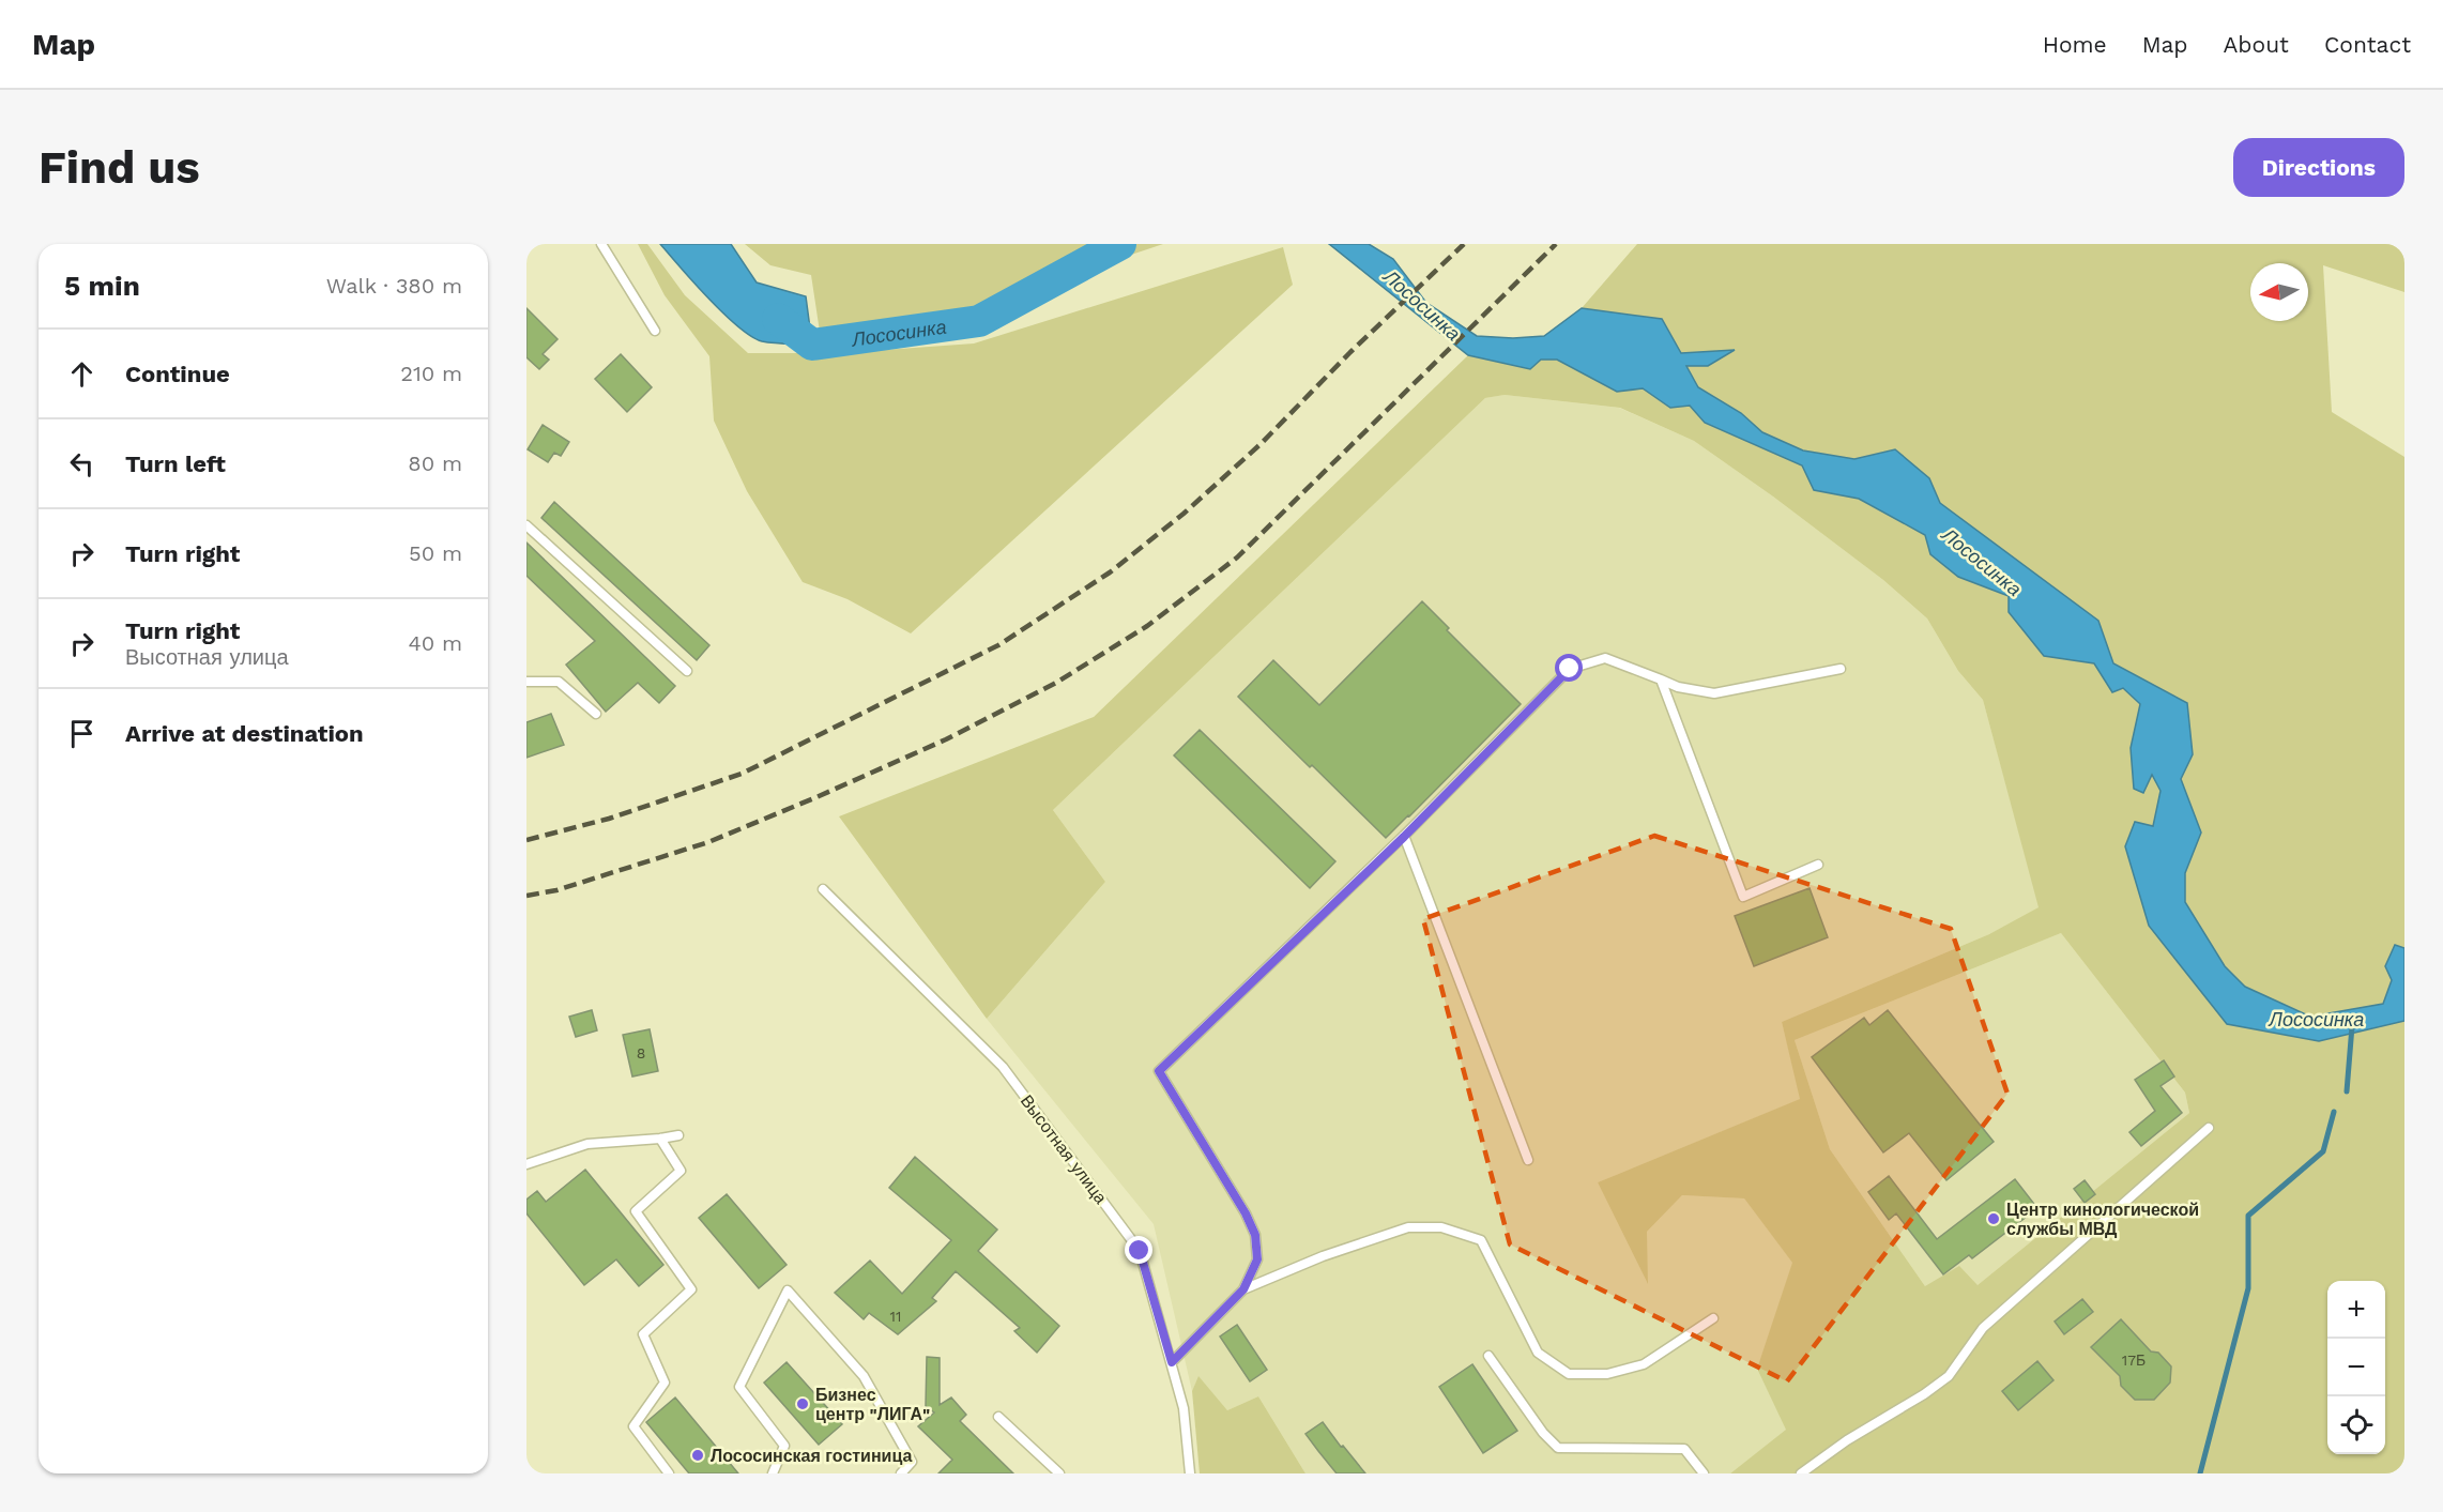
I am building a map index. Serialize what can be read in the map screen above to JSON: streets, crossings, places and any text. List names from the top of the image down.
{
  "streets": {
    "lane": ["Высотная улица"]
  },
  "water": ["Лососинка"],
  "places": ["Центр кинологической службы МВД", "Бизнес центр \"ЛИГА\"", "Лососинская гостиница"],
  "house_numbers": ["8", "11", "17Б"],
  "north": "left",
  "page": {
    "header": "Map",
    "nav": [
      "Home",
      "Map",
      "About",
      "Contact"
    ],
    "buttons": "Directions",
    "title": "Find us",
    "heading": ["5 min", "Walk · 380 m"],
    "list": [
      ["Continue", "210 m"],
      ["Turn left", "80 m"],
      ["Turn right", "50 m"],
      ["Turn right", "Высотная улица", "40 m"],
      "Arrive at destination"
    ],
    "map_buttons": ["+", "−"]
  }
}
